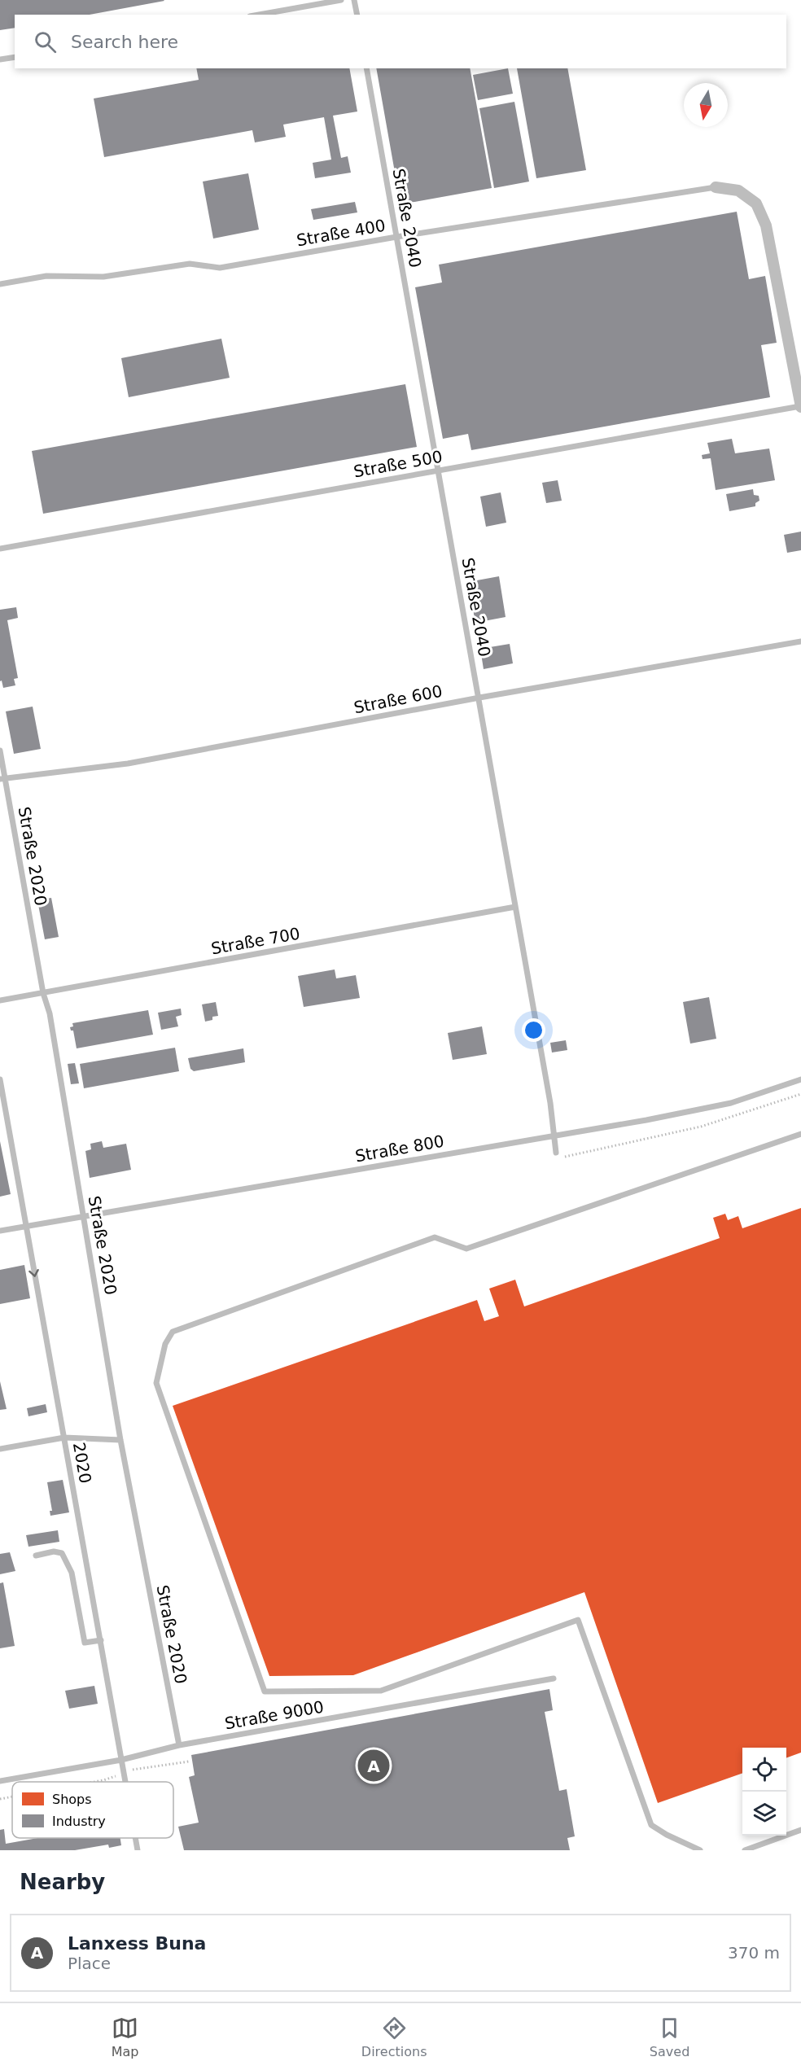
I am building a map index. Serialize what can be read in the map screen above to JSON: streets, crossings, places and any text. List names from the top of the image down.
{
  "streets": {
    "lane": [
      "Straße 2040",
      "Straße 400",
      "Straße 500",
      "Straße 600",
      "Straße 2020",
      "Straße 700",
      "Straße 800",
      "2020",
      "Straße 9000"
    ]
  },
  "crossings": [
    ["Straße 2040", "Straße 400"],
    ["Straße 2040", "Straße 500"],
    ["Straße 2040", "Straße 600"],
    ["Straße 2040", "Straße 700"],
    ["Straße 2040", "Straße 800"],
    ["Straße 600", "Straße 2020"],
    ["Straße 2020", "Straße 700"],
    ["Straße 2020", "Straße 800"],
    ["Straße 2020", "Straße 9000"],
    ["Straße 800", "2020"],
    ["2020", "Straße 9000"]
  ],
  "legend": ["Shops", "Industry"],
  "north": "bottom",
  "page": {
    "search": "Search here",
    "pins": "A",
    "heading": "Nearby",
    "list": [
      {
        "mark": "A",
        "name": "Lanxess Buna",
        "note": "Place",
        "value": "370 m"
      }
    ],
    "nav": ["Map", "Directions", "Saved"]
  }
}
